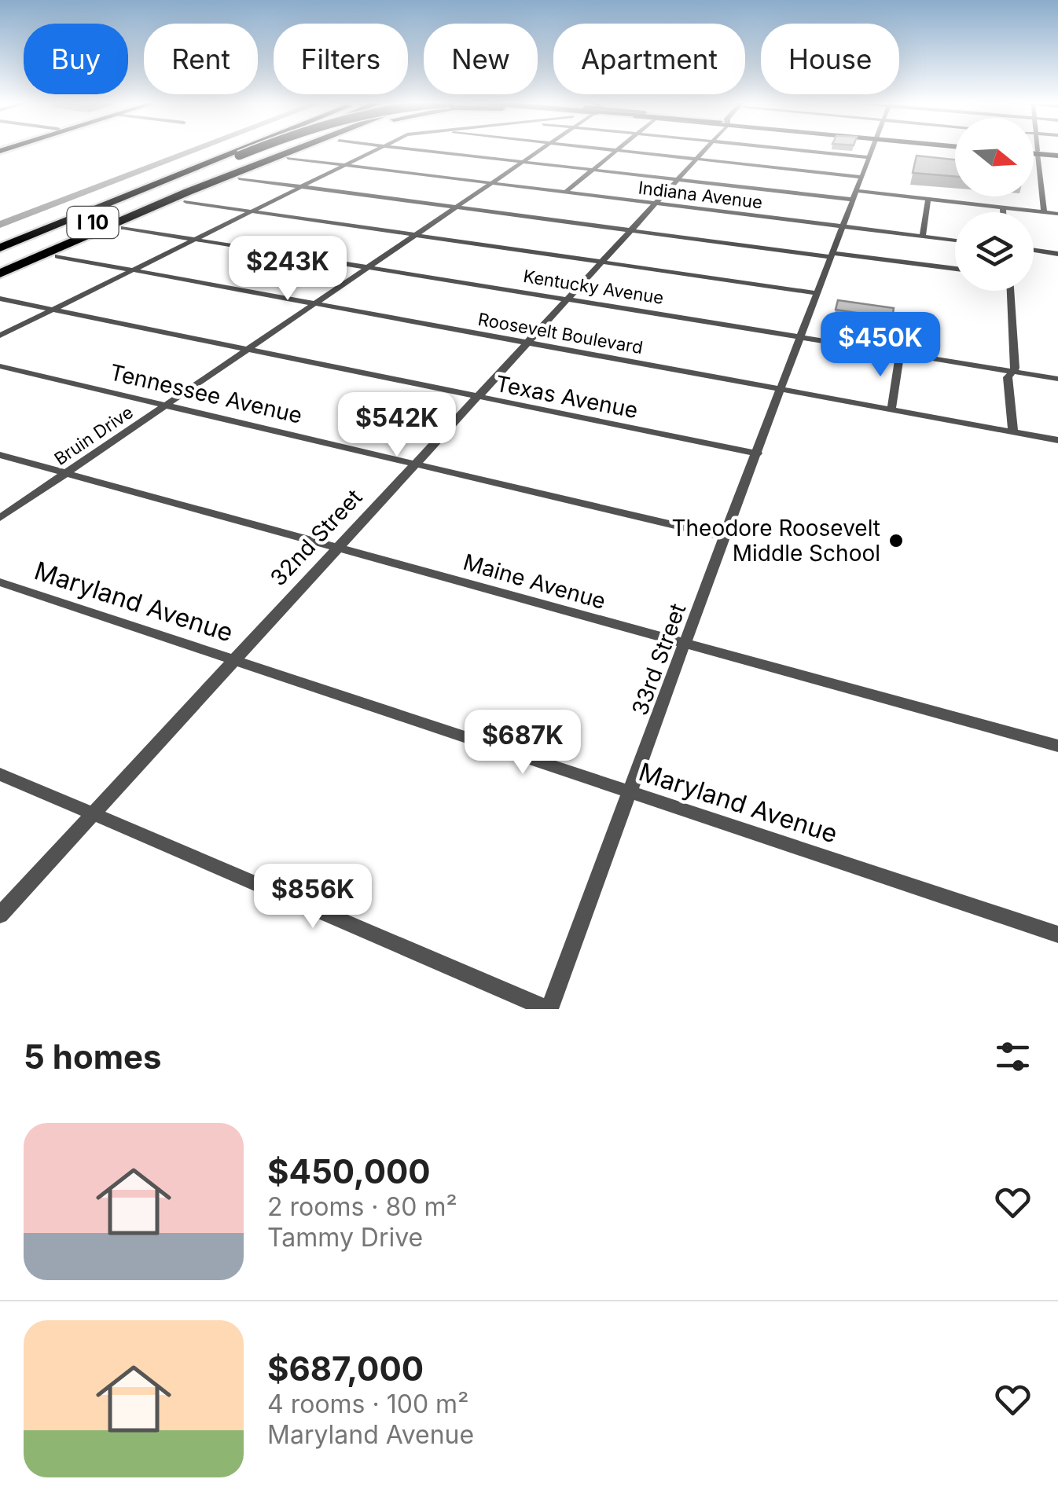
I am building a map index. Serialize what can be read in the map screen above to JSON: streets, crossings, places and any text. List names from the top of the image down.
{
  "streets": {
    "highway": ["I 10"],
    "street": [
      "Indiana Avenue",
      "Kentucky Avenue",
      "Roosevelt Boulevard",
      "Tennessee Avenue",
      "Texas Avenue",
      "Bruin Drive",
      "32nd Street",
      "Maine Avenue",
      "Maryland Avenue",
      "33rd Street"
    ]
  },
  "crossings": [
    ["Indiana Avenue", "Bruin Drive"],
    ["Indiana Avenue", "32nd Street"],
    ["Indiana Avenue", "33rd Street"],
    ["Kentucky Avenue", "Bruin Drive"],
    ["Kentucky Avenue", "32nd Street"],
    ["Kentucky Avenue", "33rd Street"],
    ["Roosevelt Boulevard", "Bruin Drive"],
    ["Roosevelt Boulevard", "32nd Street"],
    ["Roosevelt Boulevard", "33rd Street"],
    ["Tennessee Avenue", "Bruin Drive"],
    ["Tennessee Avenue", "32nd Street"],
    ["Tennessee Avenue", "33rd Street"],
    ["Texas Avenue", "Bruin Drive"],
    ["Texas Avenue", "32nd Street"],
    ["Texas Avenue", "33rd Street"],
    ["Bruin Drive", "Maine Avenue"],
    ["32nd Street", "Maine Avenue"],
    ["32nd Street", "Maryland Avenue"],
    ["Maine Avenue", "33rd Street"],
    ["Maryland Avenue", "33rd Street"]
  ],
  "places": ["Theodore Roosevelt Middle School"],
  "north": "right",
  "page": {
    "chip": [
      "Buy",
      "Rent",
      "Filters",
      "New",
      "Apartment",
      "House"
    ],
    "price": [
      "$243K",
      "$450K",
      "$542K",
      "$687K",
      "$856K"
    ],
    "heading": "5 homes",
    "list": [
      {
        "name": "$450,000",
        "note": "2 rooms · 80 m² · Tammy Drive"
      },
      {
        "name": "$687,000",
        "note": "4 rooms · 100 m² · Maryland Avenue"
      }
    ]
  }
}
